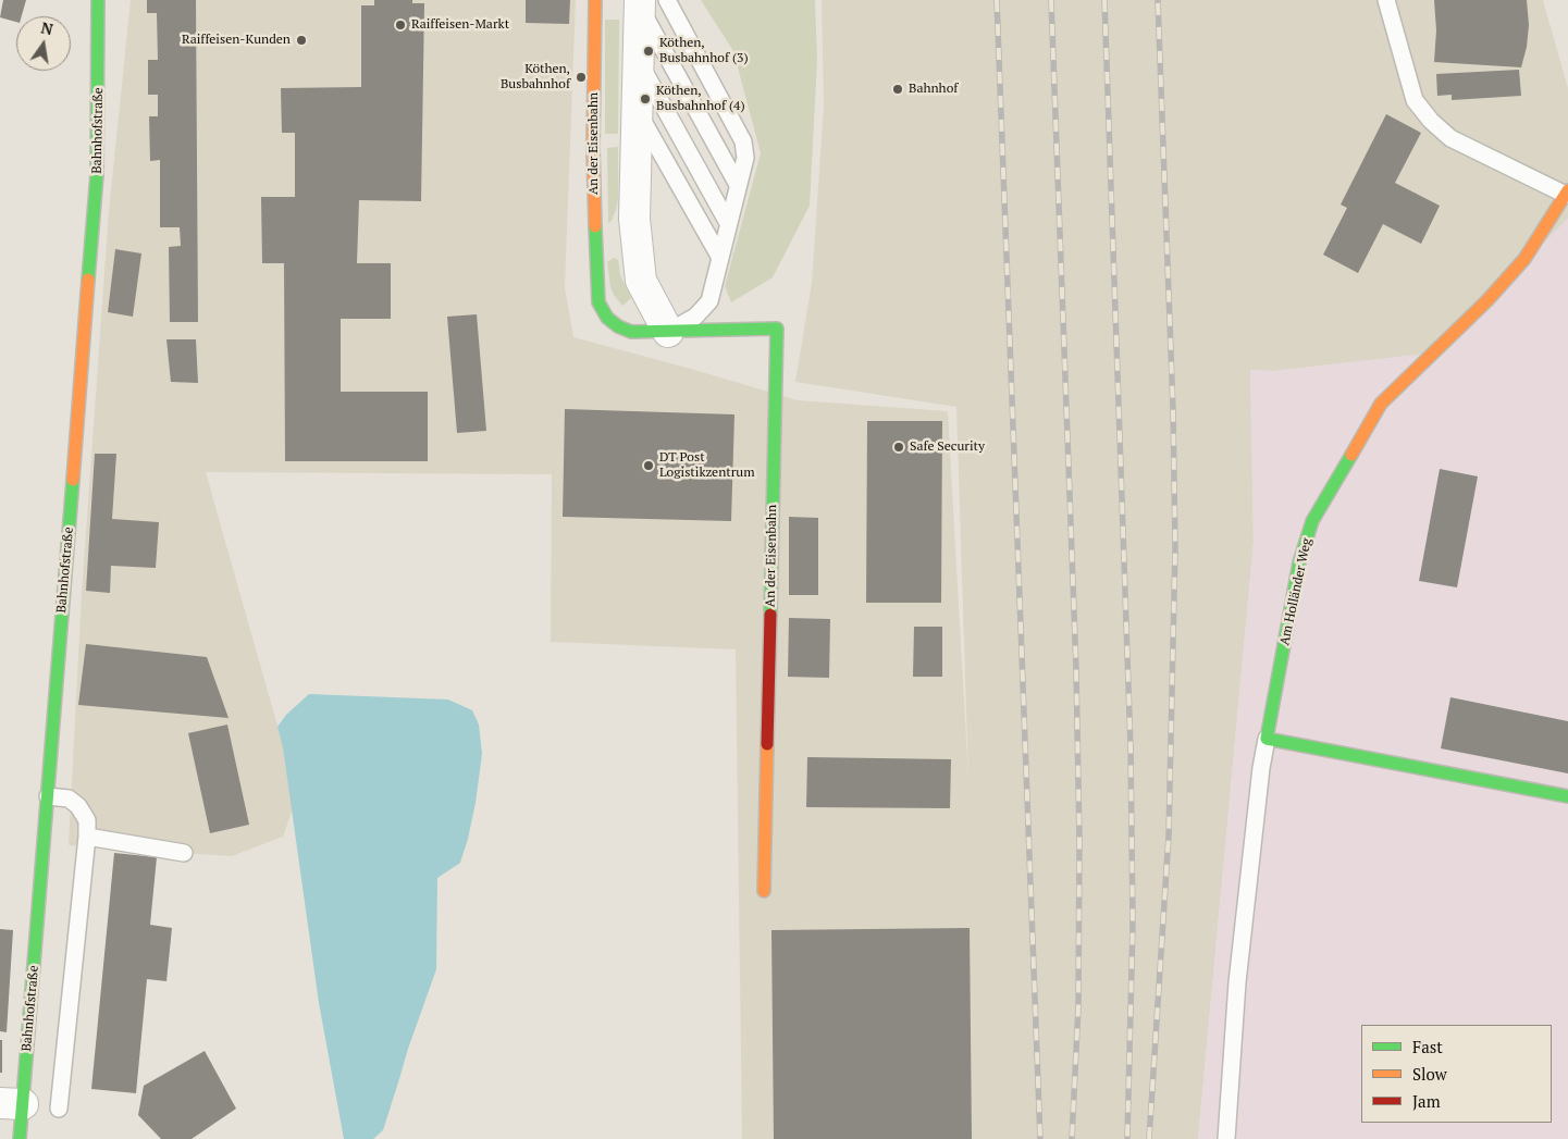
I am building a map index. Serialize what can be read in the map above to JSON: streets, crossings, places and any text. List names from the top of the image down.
{
  "streets": {
    "street": ["Bahnhofstraße", "An der Eisenbahn", "Am Holländer Weg"]
  },
  "places": [
    "Raiffeisen-Markt",
    "Raiffeisen-Kunden",
    "Köthen, Busbahnhof (3)",
    "Köthen, Busbahnhof",
    "Bahnhof",
    "Köthen, Busbahnhof (4)",
    "Safe Security",
    "DT Post Logistikzentrum"
  ],
  "legend": ["Fast", "Slow", "Jam"],
  "north": "top"
}
